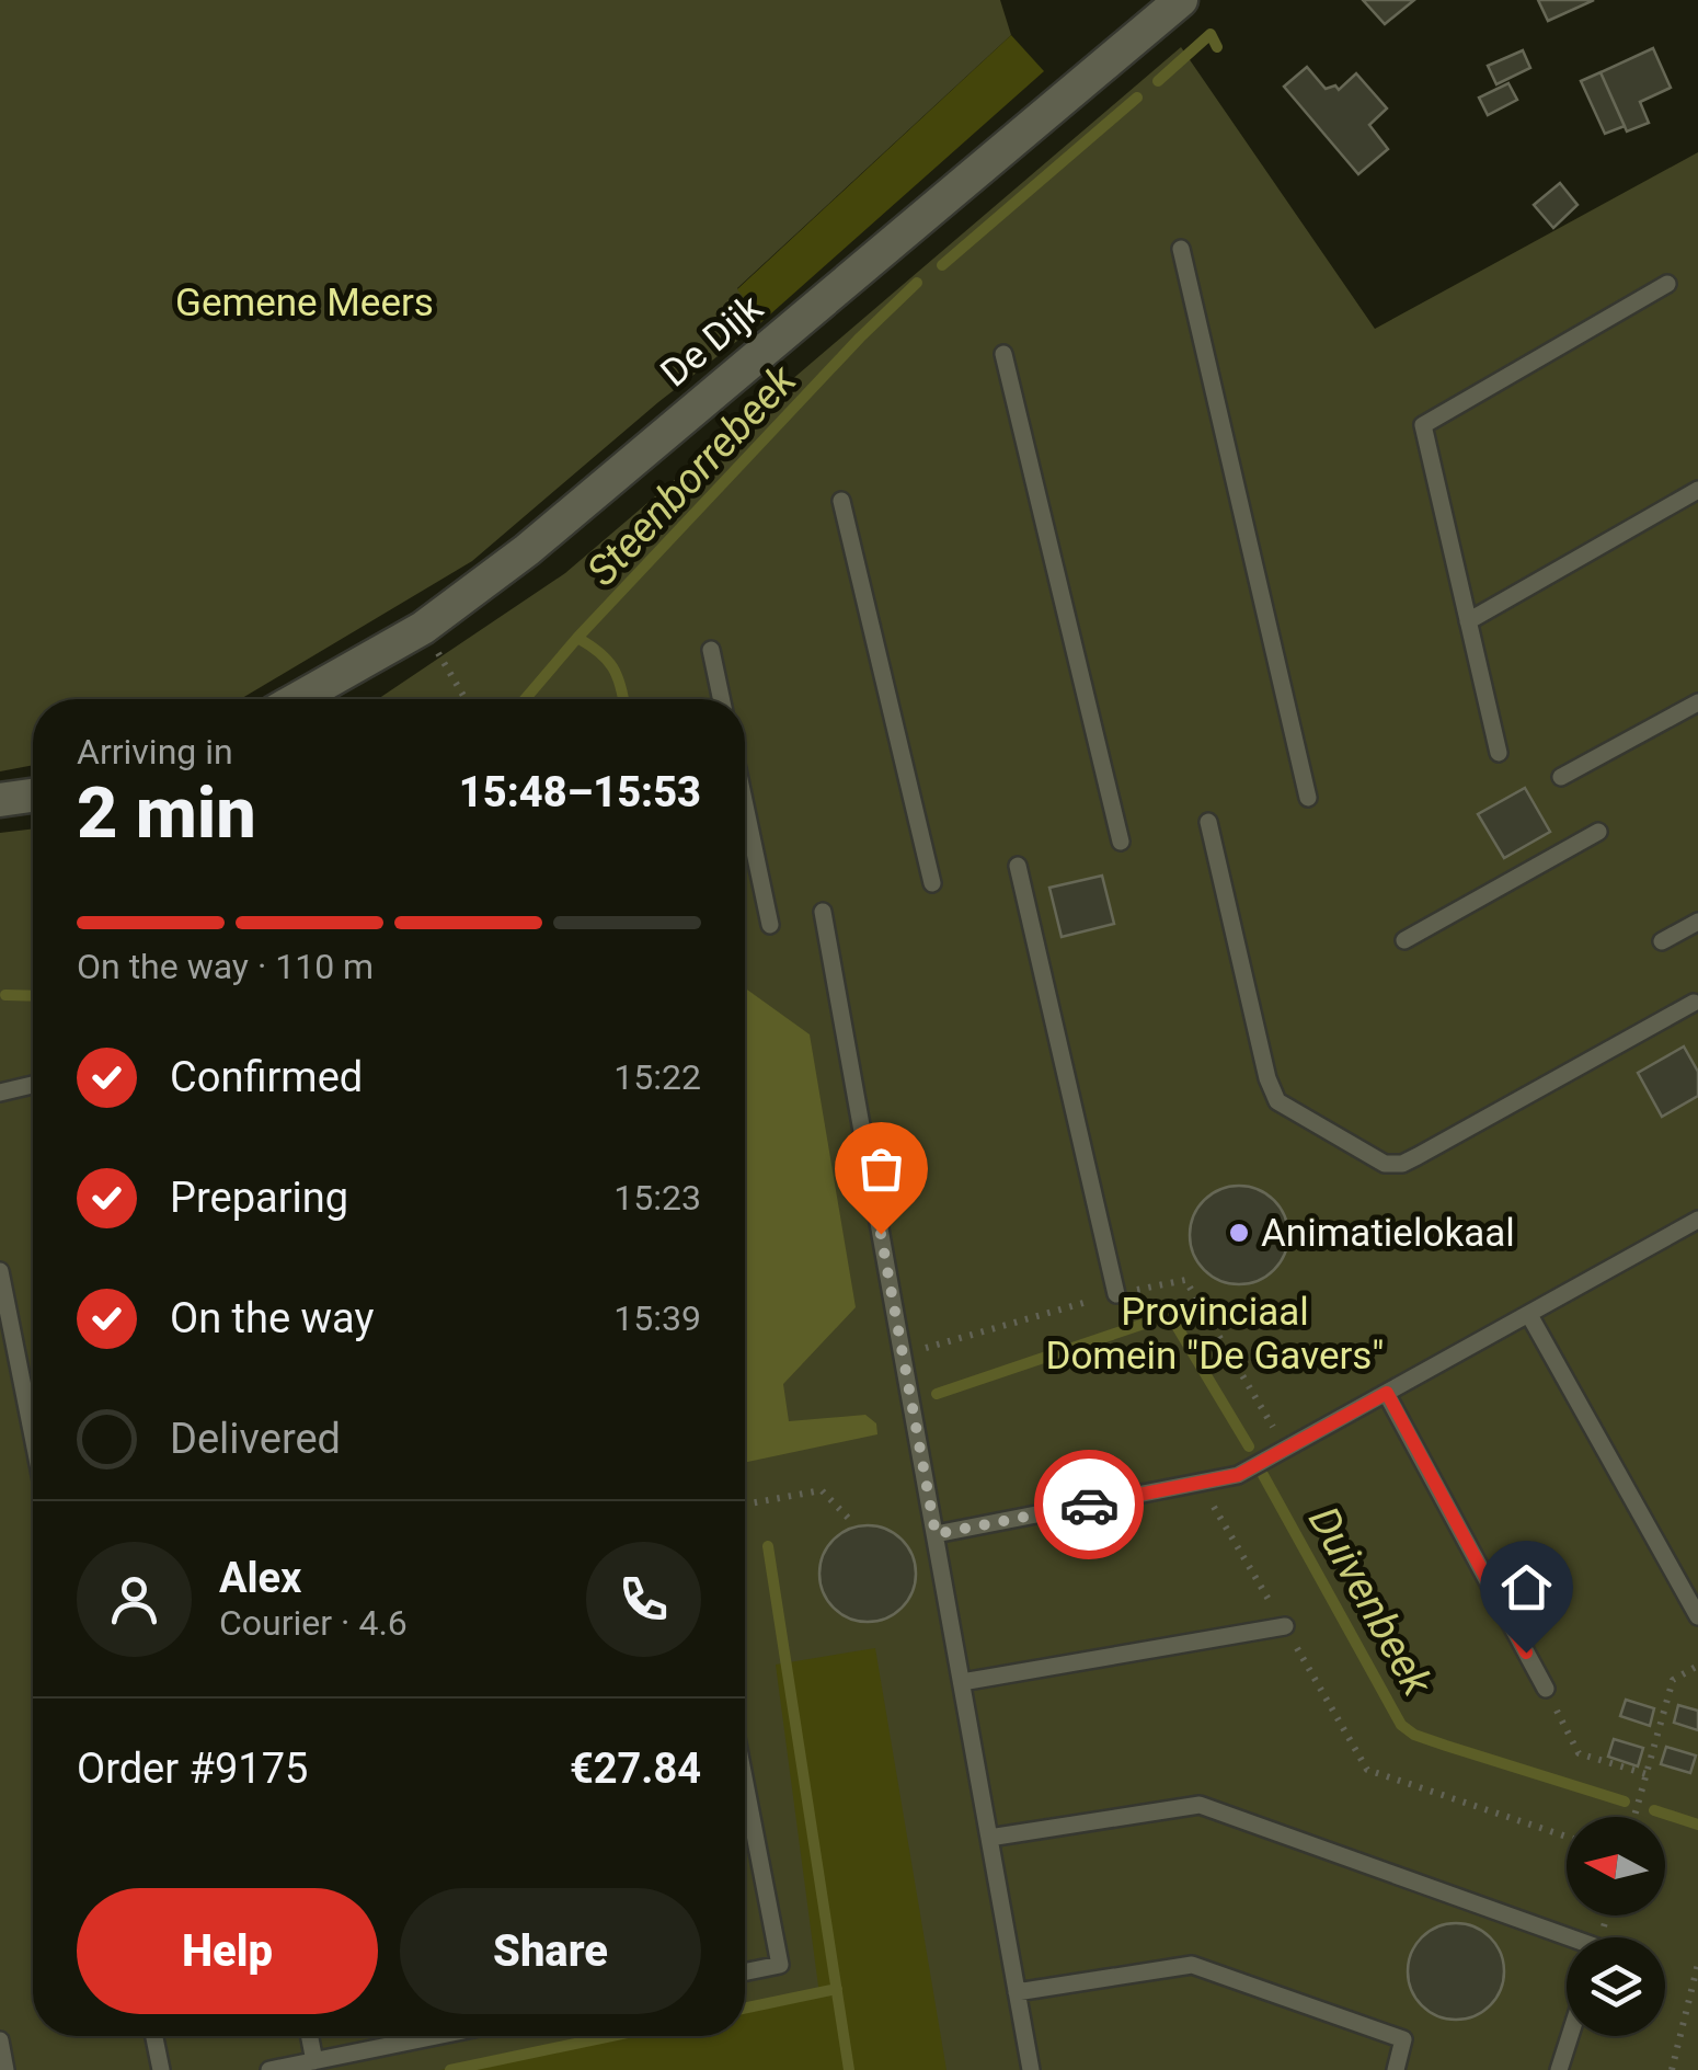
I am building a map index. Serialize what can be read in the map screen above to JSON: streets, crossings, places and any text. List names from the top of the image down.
{
  "streets": {
    "street": ["De Dijk"]
  },
  "water": ["Steenborrebeek", "Duivenbeek"],
  "parks": ["Gemene Meers", "Provinciaal Domein \"De Gavers\""],
  "places": ["Animatielokaal"],
  "north": "left",
  "page": {
    "heading": ["2 min", "Arriving in", "15:48–15:53"],
    "panel": [
      "Alex",
      "Courier · 4.6",
      "Order #9175",
      "€27.84"
    ],
    "bar": "On the way · 110 m",
    "list": [
      ["Confirmed", "15:22"],
      ["Preparing", "15:23"],
      ["On the way", "15:39"],
      "Delivered"
    ],
    "buttons": ["Help", "Share"]
  }
}
